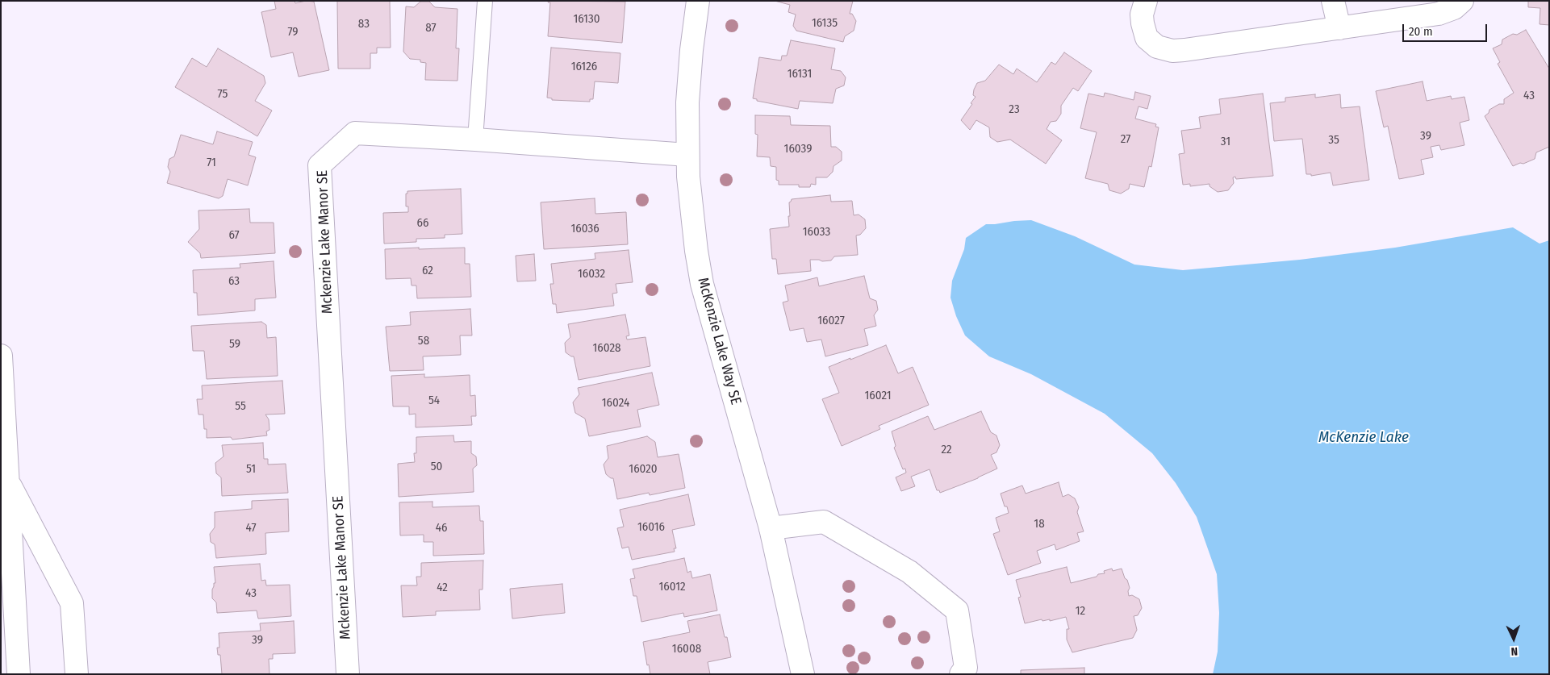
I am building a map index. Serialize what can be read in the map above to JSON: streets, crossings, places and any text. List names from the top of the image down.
{
  "streets": {
    "main road": ["Mckenzie Lake Manor SE", "McKenzie Lake Way SE"]
  },
  "crossings": [
    ["Mckenzie Lake Manor SE", "McKenzie Lake Way SE"]
  ],
  "water": ["McKenzie Lake"],
  "house_numbers": [
    "16130",
    "16135",
    "83",
    "87",
    "79",
    "16126",
    "16131",
    "75",
    "43",
    "23",
    "39",
    "27",
    "35",
    "31",
    "16039",
    "71",
    "66",
    "16036",
    "16033",
    "67",
    "62",
    "16032",
    "63",
    "16027",
    "58",
    "59",
    "16028",
    "16021",
    "54",
    "16024",
    "55",
    "22",
    "50",
    "51",
    "16020",
    "18",
    "16016",
    "47",
    "46",
    "16012",
    "42",
    "43",
    "12",
    "39",
    "16008"
  ],
  "scale_bar": "20 m",
  "north": "bottom"
}
